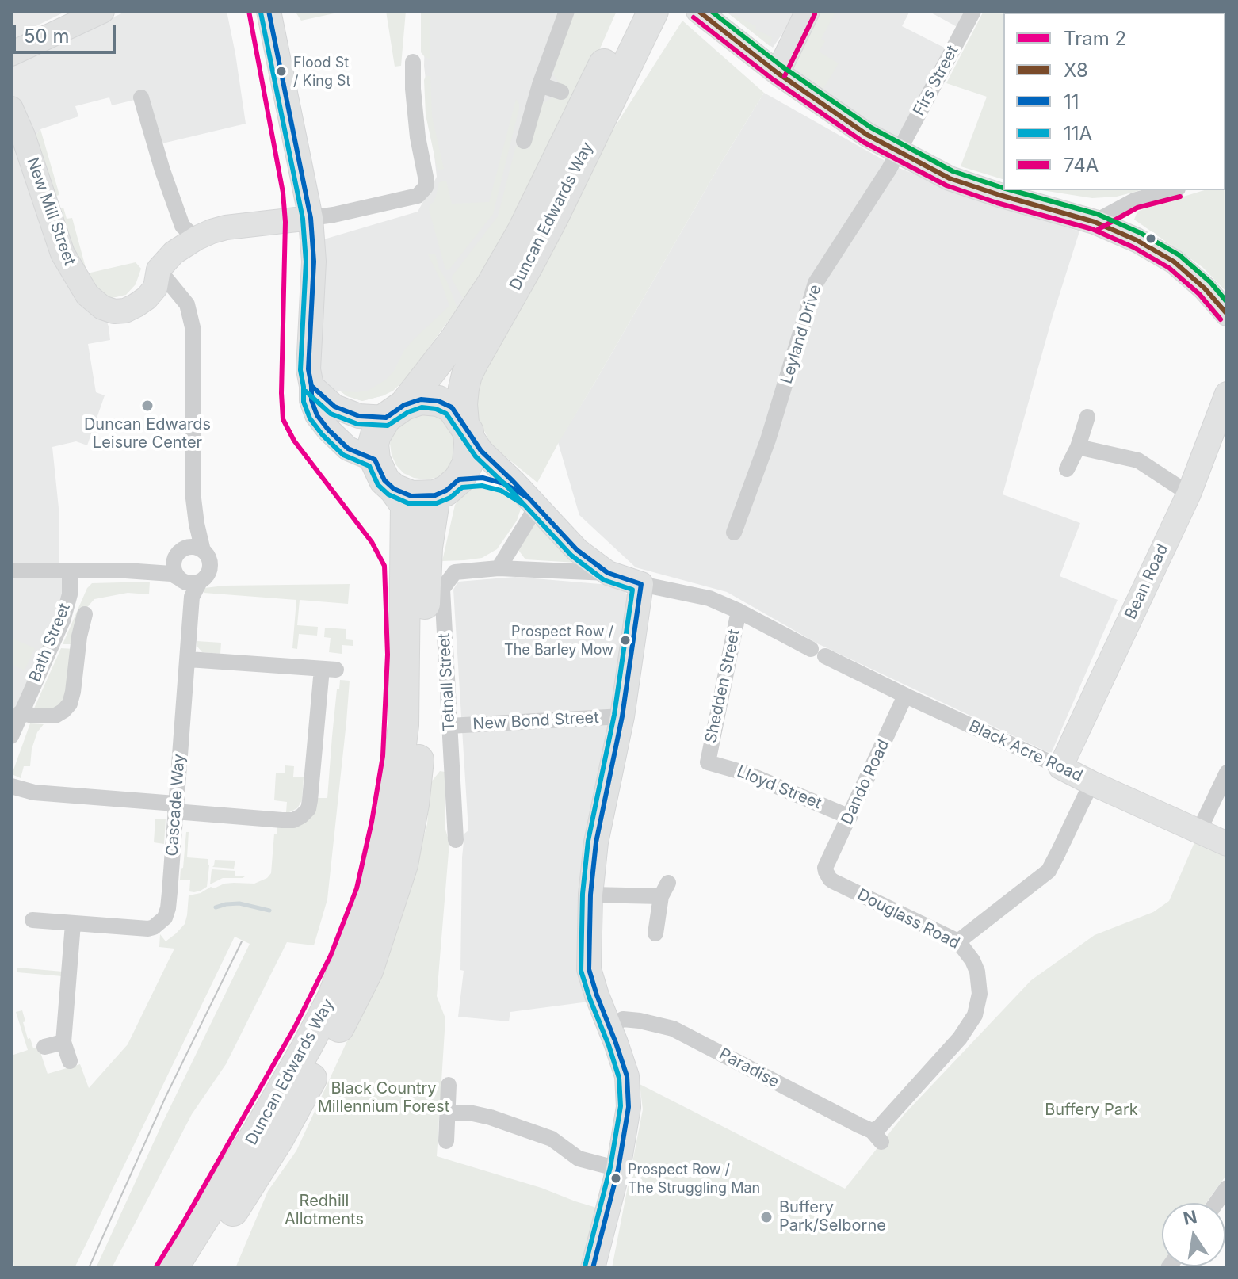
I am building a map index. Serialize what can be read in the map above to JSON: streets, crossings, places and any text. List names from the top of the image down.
{
  "streets": {
    "highway": ["Duncan Edwards Way"],
    "street": [
      "Firs Street",
      "New Mill Street",
      "Leyland Drive",
      "Bean Road",
      "Bath Street",
      "Tetnall Street",
      "Shedden Street",
      "New Bond Street",
      "Black Acre Road",
      "Dando Road",
      "Lloyd Street",
      "Cascade Way",
      "Douglass Road",
      "Paradise"
    ]
  },
  "crossings": [
    ["Firs Street", "Leyland Drive"],
    ["Duncan Edwards Way", "Black Acre Road"],
    ["Bean Road", "Black Acre Road"],
    ["Tetnall Street", "New Bond Street"],
    ["Tetnall Street", "Black Acre Road"],
    ["Shedden Street", "Black Acre Road"],
    ["Shedden Street", "Lloyd Street"],
    ["Black Acre Road", "Dando Road"],
    ["Dando Road", "Lloyd Street"],
    ["Dando Road", "Douglass Road"],
    ["Douglass Road", "Paradise"]
  ],
  "parks": ["Black Country Millennium Forest", "Buffery Park", "Redhill Allotments"],
  "places": [
    "Flood St / King St",
    "Duncan Edwards Leisure Center",
    "Prospect Row / The Barley Mow",
    "Prospect Row / The Struggling Man",
    "Buffery Park/Selborne"
  ],
  "lines": [
    "tram line 2",
    "transit line X8",
    "transit line 11",
    "transit line 11A",
    "transit line 74A"
  ],
  "legend": [
    "Tram 2",
    "X8",
    "11",
    "11A",
    "74A"
  ],
  "scale_bar": "50 m",
  "north": "top"
}
